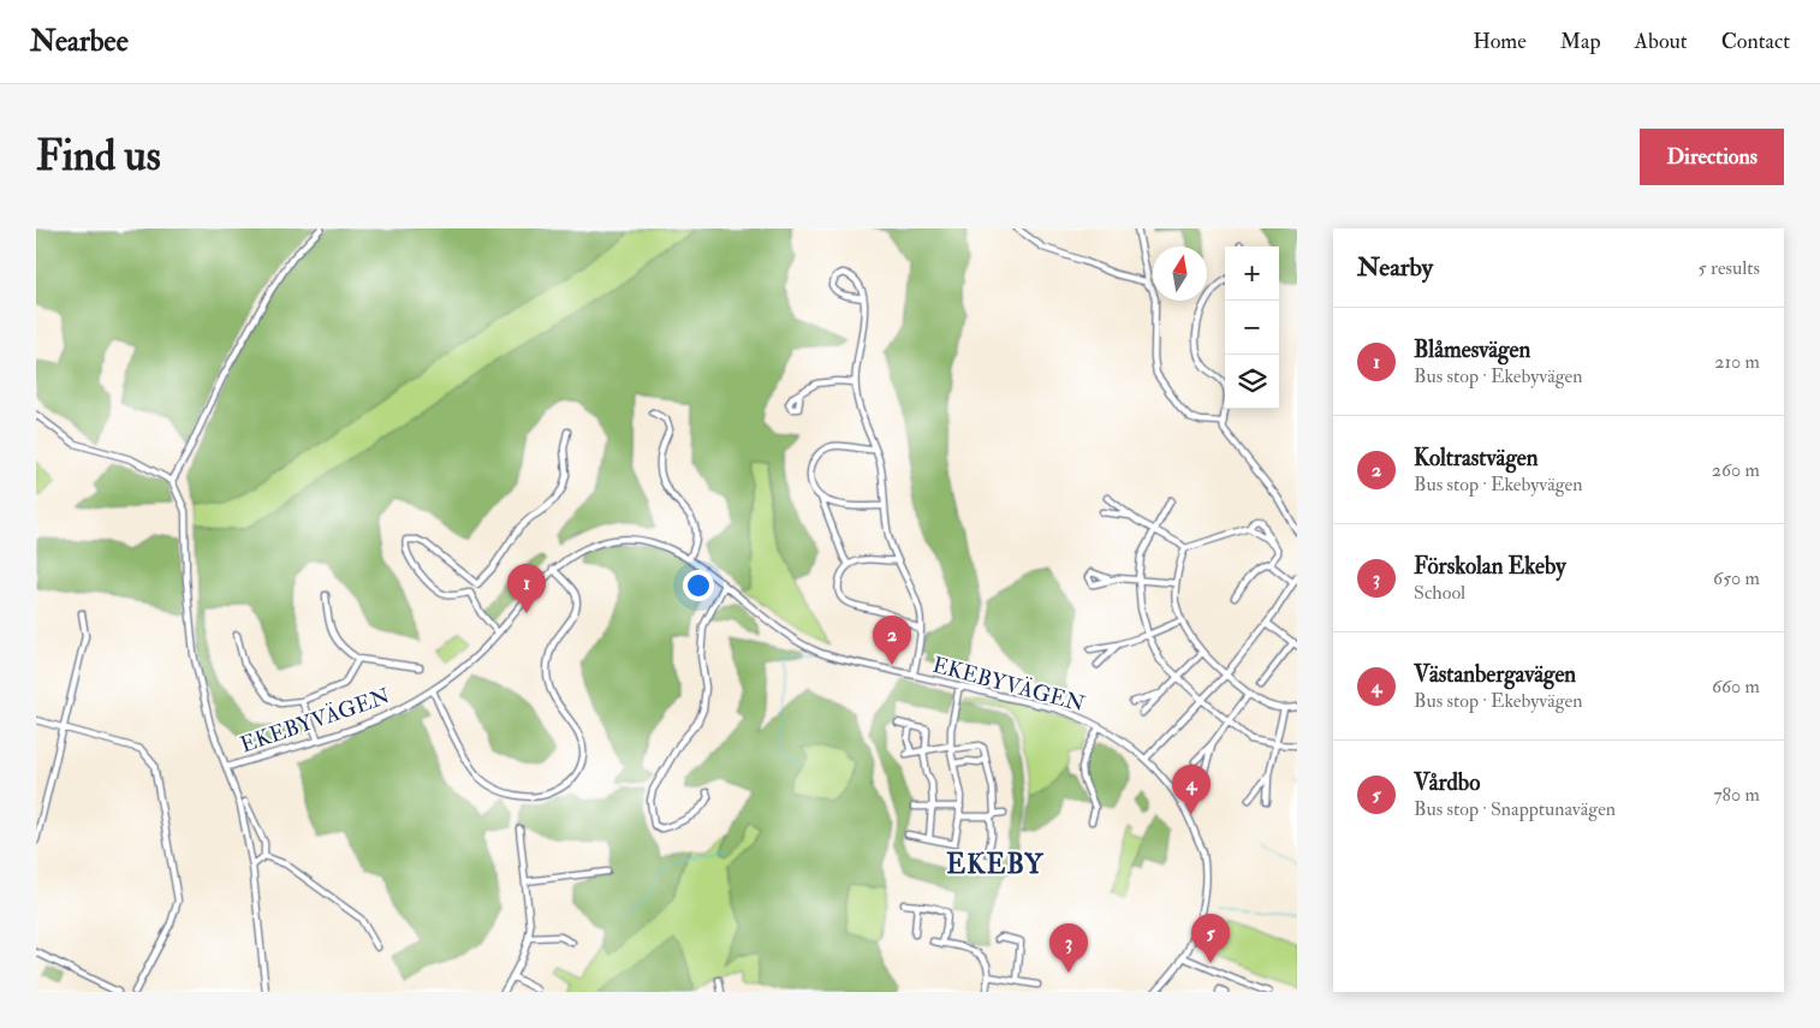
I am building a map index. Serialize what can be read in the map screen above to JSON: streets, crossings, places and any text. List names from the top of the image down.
{
  "streets": {
    "street": ["EKEBYVÄGEN"]
  },
  "districts": ["EKEBY"],
  "north": "top",
  "page": {
    "header": "Nearbee",
    "nav": [
      "Home",
      "Map",
      "About",
      "Contact"
    ],
    "buttons": "Directions",
    "title": "Find us",
    "heading": ["Nearby", "5 results"],
    "map_buttons": ["+", "−"],
    "list": [
      {
        "mark": "1",
        "name": "Blåmesvägen",
        "note": "Bus stop · Ekebyvägen",
        "value": "210 m"
      },
      {
        "mark": "2",
        "name": "Koltrastvägen",
        "note": "Bus stop · Ekebyvägen",
        "value": "260 m"
      },
      {
        "mark": "3",
        "name": "Förskolan Ekeby",
        "note": "School",
        "value": "650 m"
      },
      {
        "mark": "4",
        "name": "Västanbergavägen",
        "note": "Bus stop · Ekebyvägen",
        "value": "660 m"
      },
      {
        "mark": "5",
        "name": "Vårdbo",
        "note": "Bus stop · Snapptunavägen",
        "value": "780 m"
      }
    ],
    "pins": [
      "1",
      "2",
      "4",
      "5",
      "3"
    ]
  }
}
